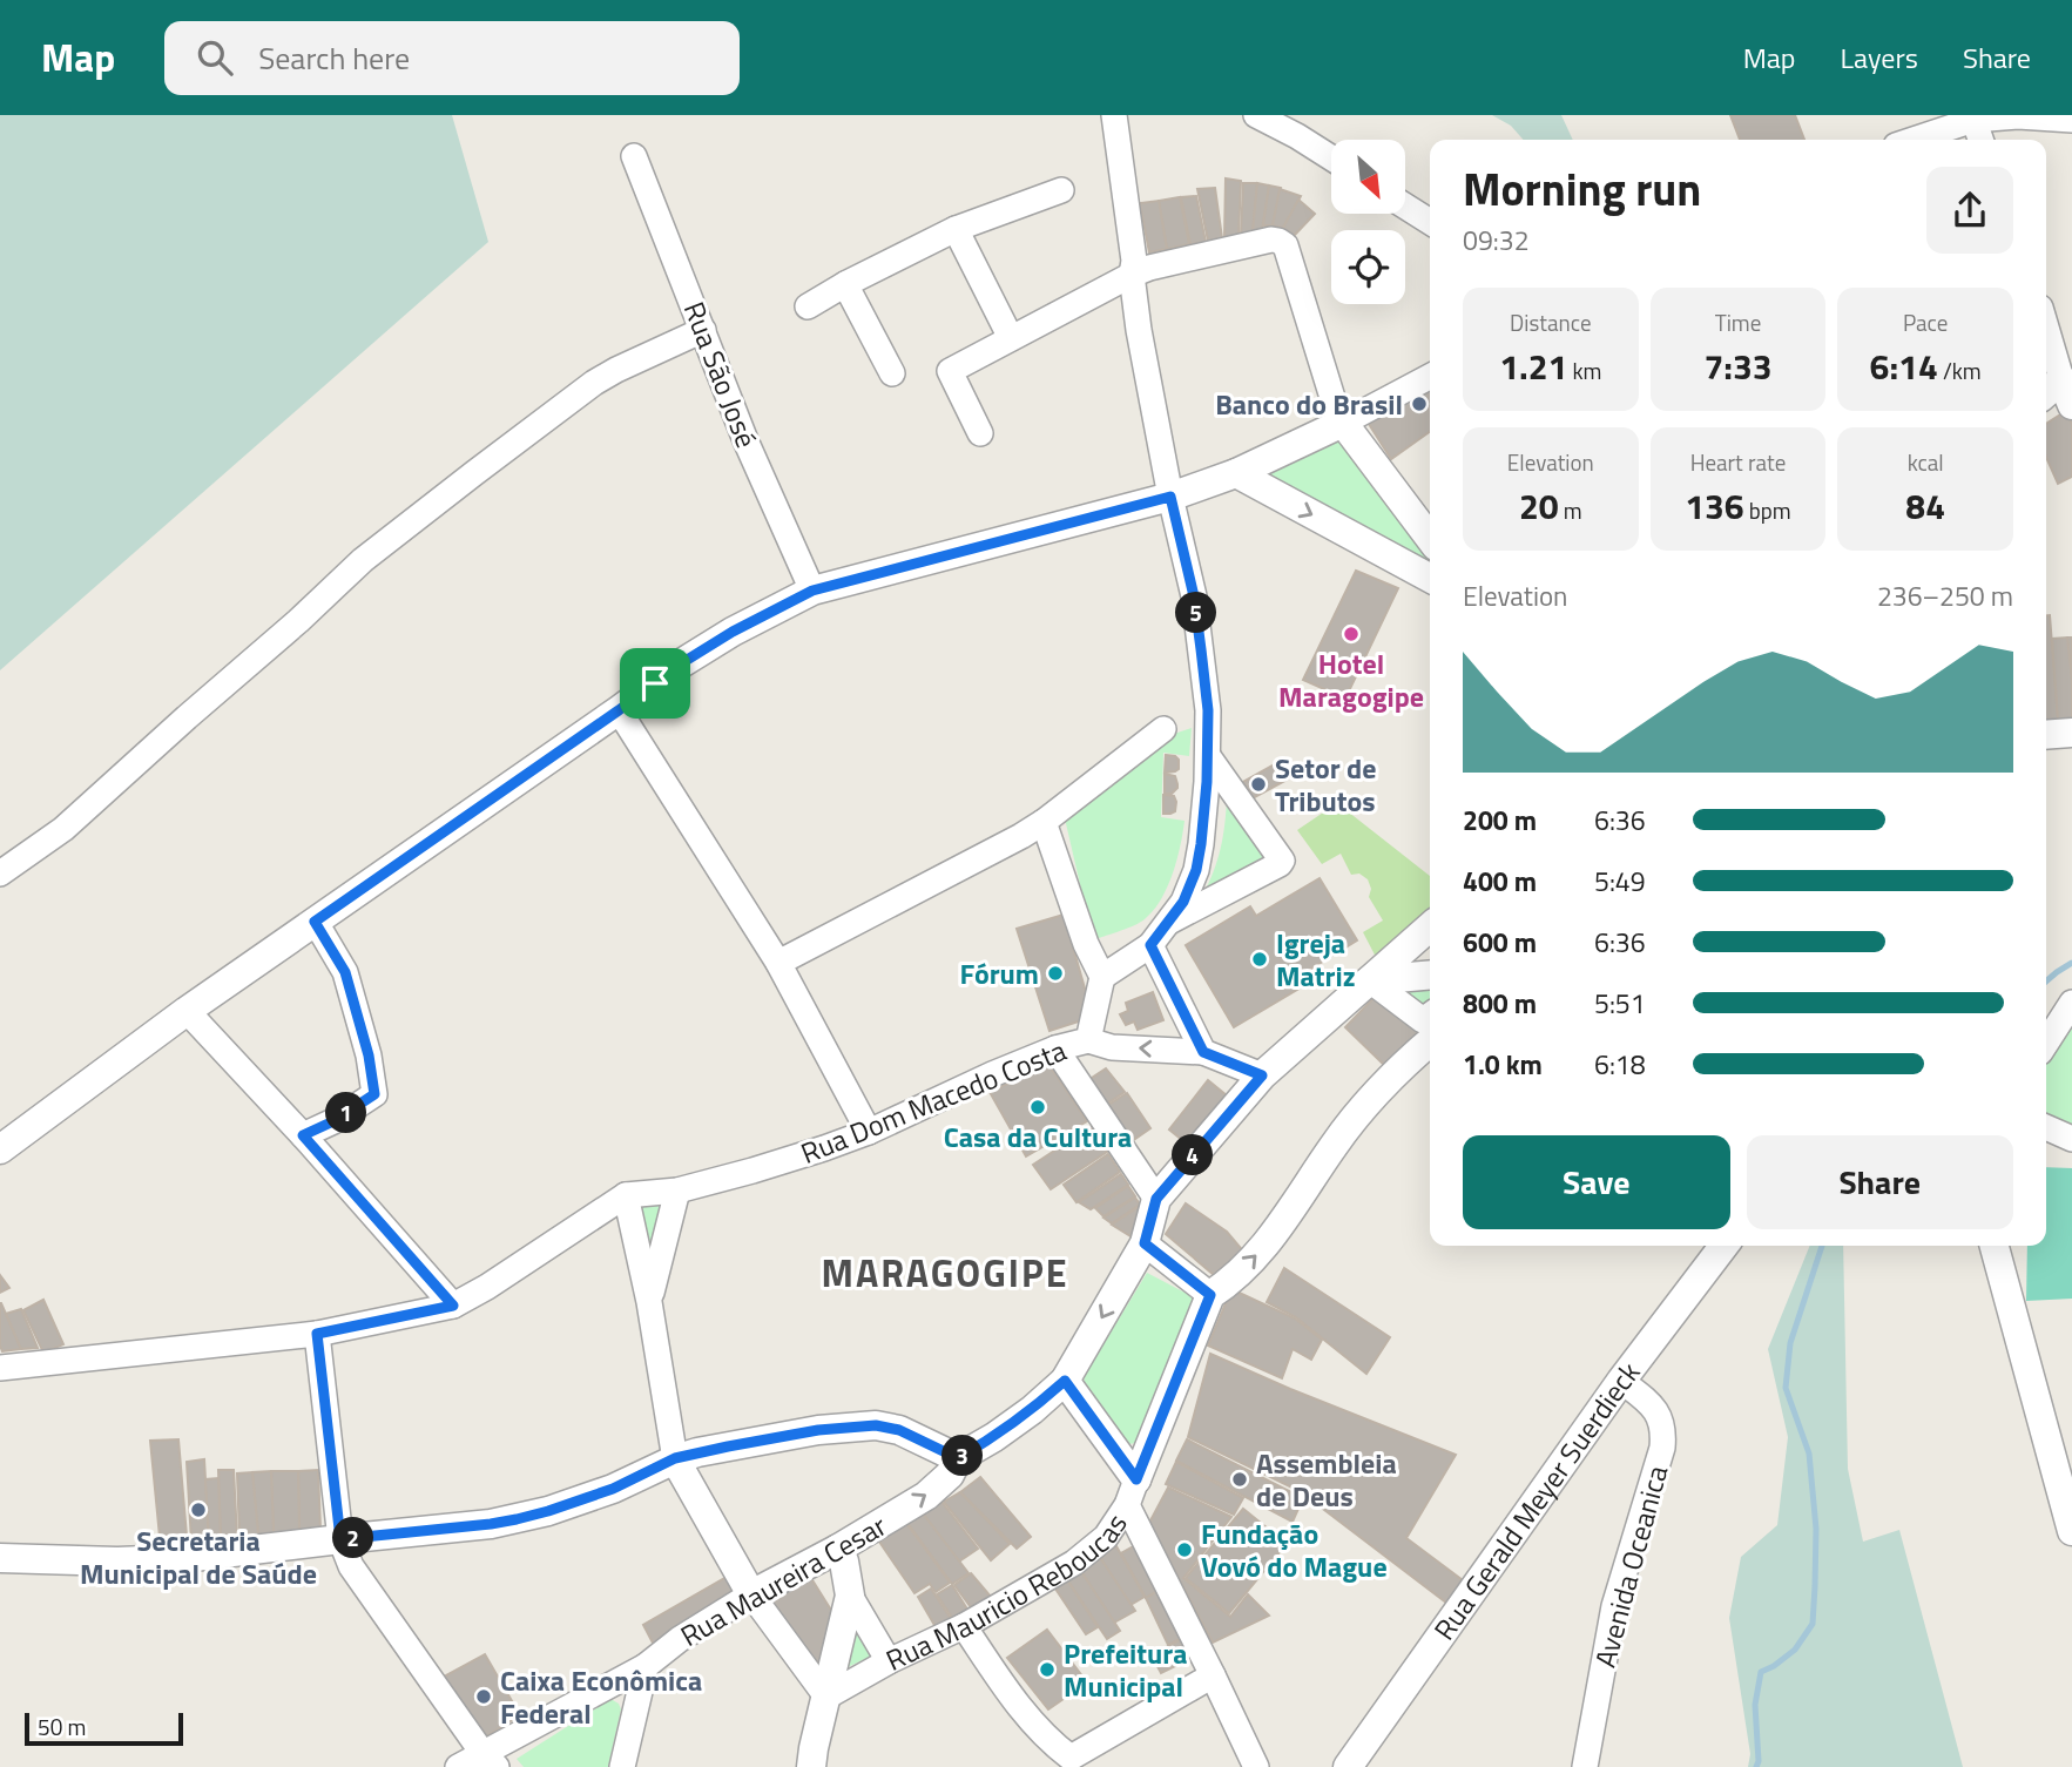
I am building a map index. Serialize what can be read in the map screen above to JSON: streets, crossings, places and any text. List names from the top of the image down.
{
  "streets": {
    "street": [
      "Rua São José",
      "Rua Dom Macedo Costa",
      "Rua Gerald Meyer Suerdieck",
      "Avenida Oceanica",
      "Rua Maureira Cesar",
      "Rua Mauricio Reboucas"
    ]
  },
  "crossings": [
    ["Rua Gerald Meyer Suerdieck", "Avenida Oceanica"]
  ],
  "districts": ["MARAGOGIPE"],
  "places": [
    "Banco do Brasil",
    "Hotel Maragogipe",
    "Setor de Tributos",
    "Igreja Matriz",
    "Fórum",
    "Casa da Cultura",
    "Assembleia de Deus",
    "Secretaria Municipal de Saúde",
    "Fundação Vovó do Mague",
    "Prefeitura Municipal",
    "Caixa Econômica Federal"
  ],
  "scale_bar": "50 m",
  "north": "bottom right",
  "page": {
    "header": "Map",
    "search": "Search here",
    "nav": ["Map", "Layers", "Share"],
    "heading": ["Morning run", "09:32"],
    "stats": [
      ["Distance", "1.21 km"],
      ["Time", "7:33"],
      ["Pace", "6:14 /km"],
      ["Elevation", "20 m"],
      ["Heart rate", "136 bpm"],
      ["kcal", "84"]
    ],
    "chart": ["Elevation", "236–250 m"],
    "pins": [
      "5",
      "1",
      "4",
      "3",
      "2"
    ],
    "list": [
      {
        "name": "200 m",
        "note": "6:36"
      },
      {
        "name": "400 m",
        "note": "5:49"
      },
      {
        "name": "600 m",
        "note": "6:36"
      },
      {
        "name": "800 m",
        "note": "5:51"
      },
      {
        "name": "1.0 km",
        "note": "6:18"
      }
    ],
    "buttons": ["Save", "Share"],
    "scale": "50 m"
  }
}
